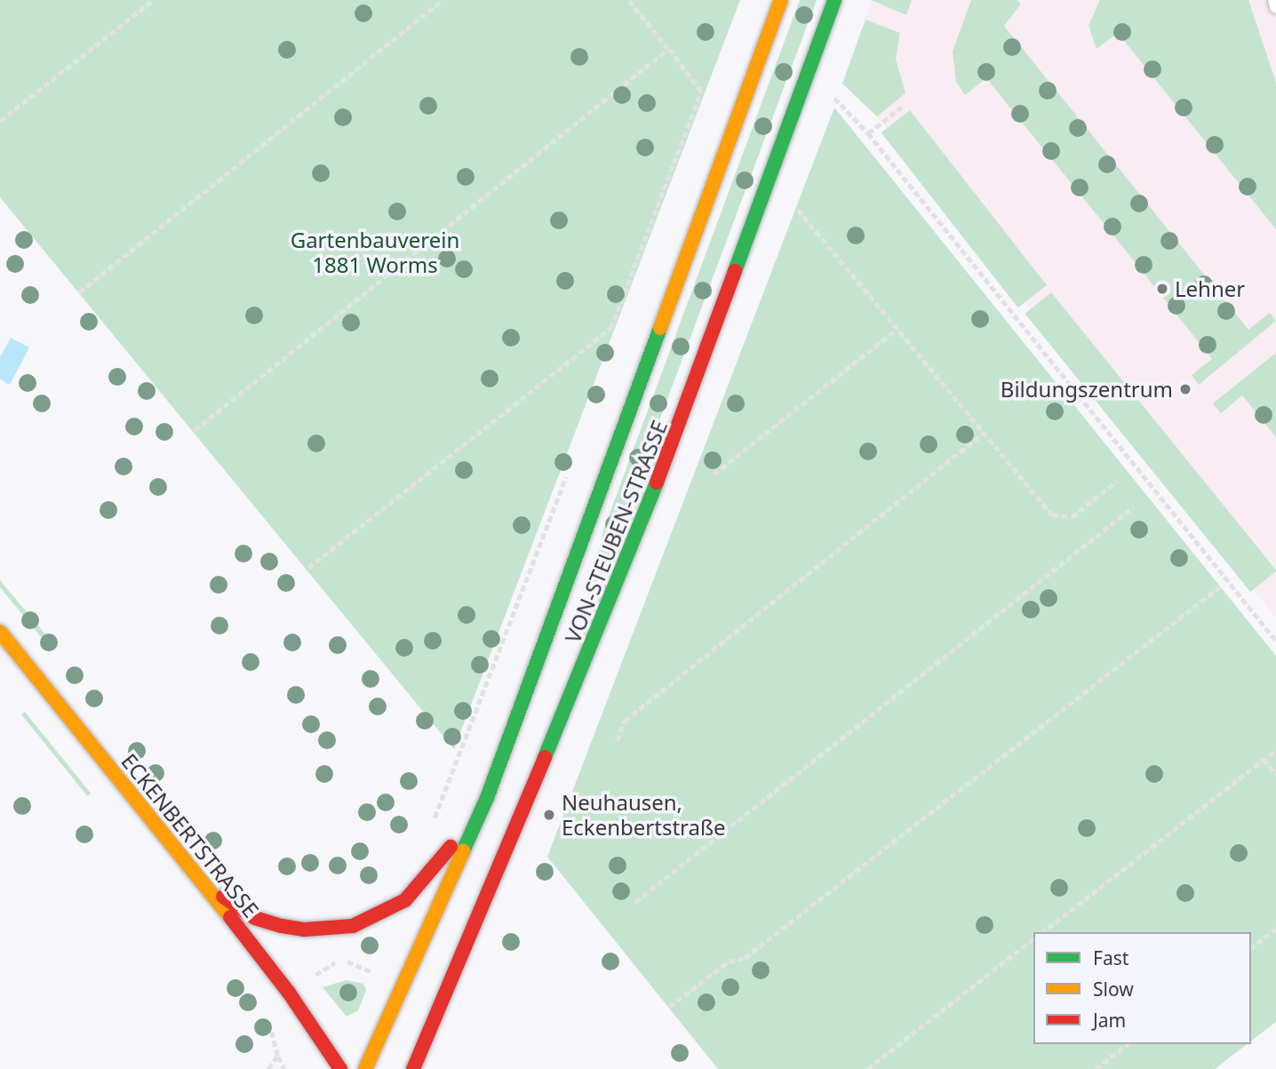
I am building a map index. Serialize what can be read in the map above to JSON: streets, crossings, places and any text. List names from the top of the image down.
{
  "streets": {
    "street": ["VON-STEUBEN-STRASSE", "ECKENBERTSTRASSE"]
  },
  "parks": ["Gartenbauverein 1881 Worms"],
  "places": ["Lehner", "Bildungszentrum", "Neuhausen, Eckenbertstraße"],
  "legend": ["Fast", "Slow", "Jam"]
}
